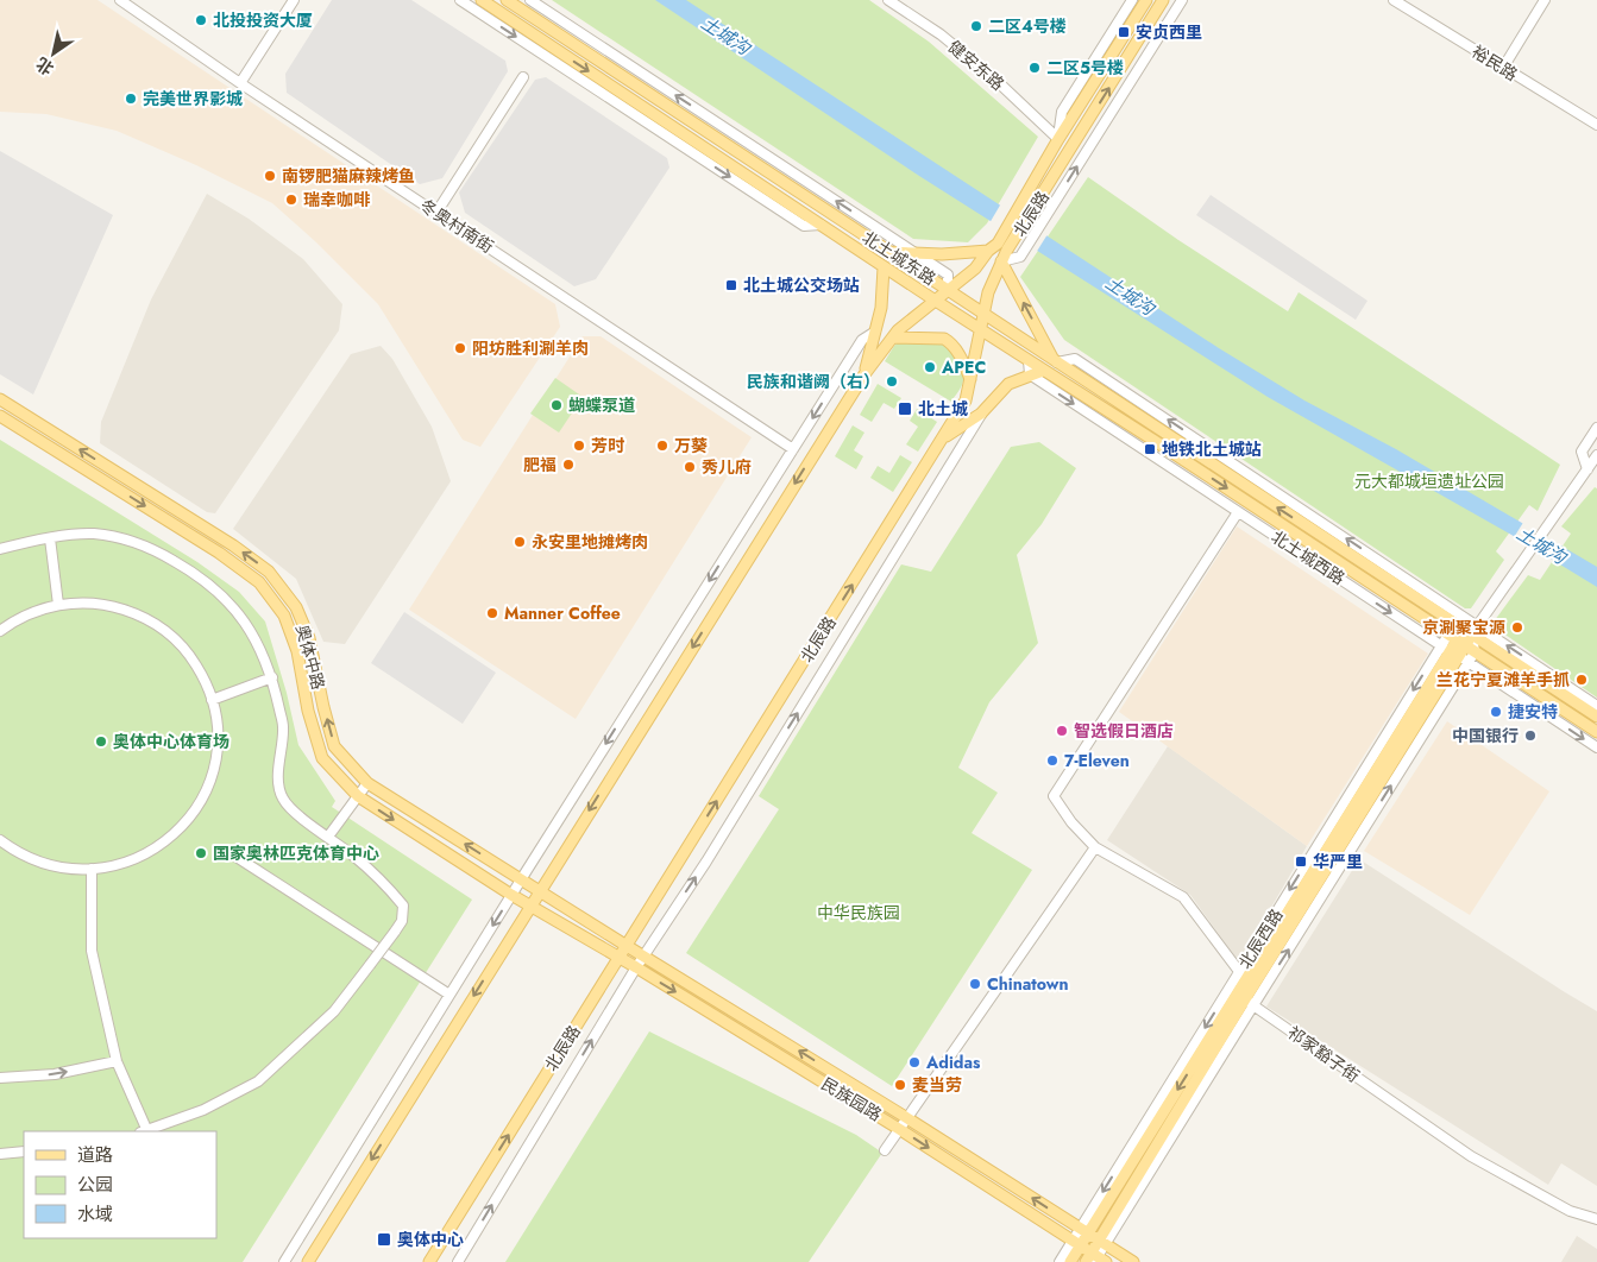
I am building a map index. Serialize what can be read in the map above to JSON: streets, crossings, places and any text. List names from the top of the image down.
{
  "streets": {
    "main road": [
      "北辰路",
      "北土城东路",
      "北土城西路",
      "奥体中路",
      "北辰西路",
      "民族园路"
    ],
    "street": [
      "裕民路",
      "健安东路",
      "冬奥村南街",
      "祁家豁子街"
    ]
  },
  "crossings": [
    ["健安东路", "北辰路"],
    ["北辰路", "北土城东路"],
    ["北辰路", "北土城西路"],
    ["北辰路", "奥体中路"],
    ["北辰路", "民族园路"],
    ["北土城东路", "北土城西路"],
    ["北土城西路", "北辰西路"],
    ["奥体中路", "民族园路"],
    ["北辰西路", "祁家豁子街"],
    ["北辰西路", "民族园路"]
  ],
  "water": ["土城沟"],
  "parks": ["元大都城垣遗址公园", "中华民族园"],
  "places": {
    "other": [
      "北投投资大厦",
      "二区4号楼",
      "二区5号楼",
      "完美世界影城",
      "南锣肥猫麻辣烤鱼",
      "瑞幸咖啡",
      "阳坊胜利涮羊肉",
      "APEC",
      "民族和谐阙（右）",
      "蝴蝶泵道",
      "芳时",
      "万葵",
      "肥福",
      "秀儿府",
      "永安里地摊烤肉",
      "Manner Coffee",
      "京涮聚宝源",
      "兰花宁夏滩羊手抓",
      "捷安特",
      "智选假日酒店",
      "中国银行",
      "奥体中心体育场",
      "7-Eleven",
      "国家奥林匹克体育中心",
      "Chinatown",
      "Adidas",
      "麦当劳"
    ],
    "transit": [
      "安贞西里",
      "北土城公交场站",
      "北土城",
      "地铁北土城站",
      "华严里",
      "奥体中心"
    ]
  },
  "legend": ["道路", "公园", "水域"],
  "north": "bottom left"
}
